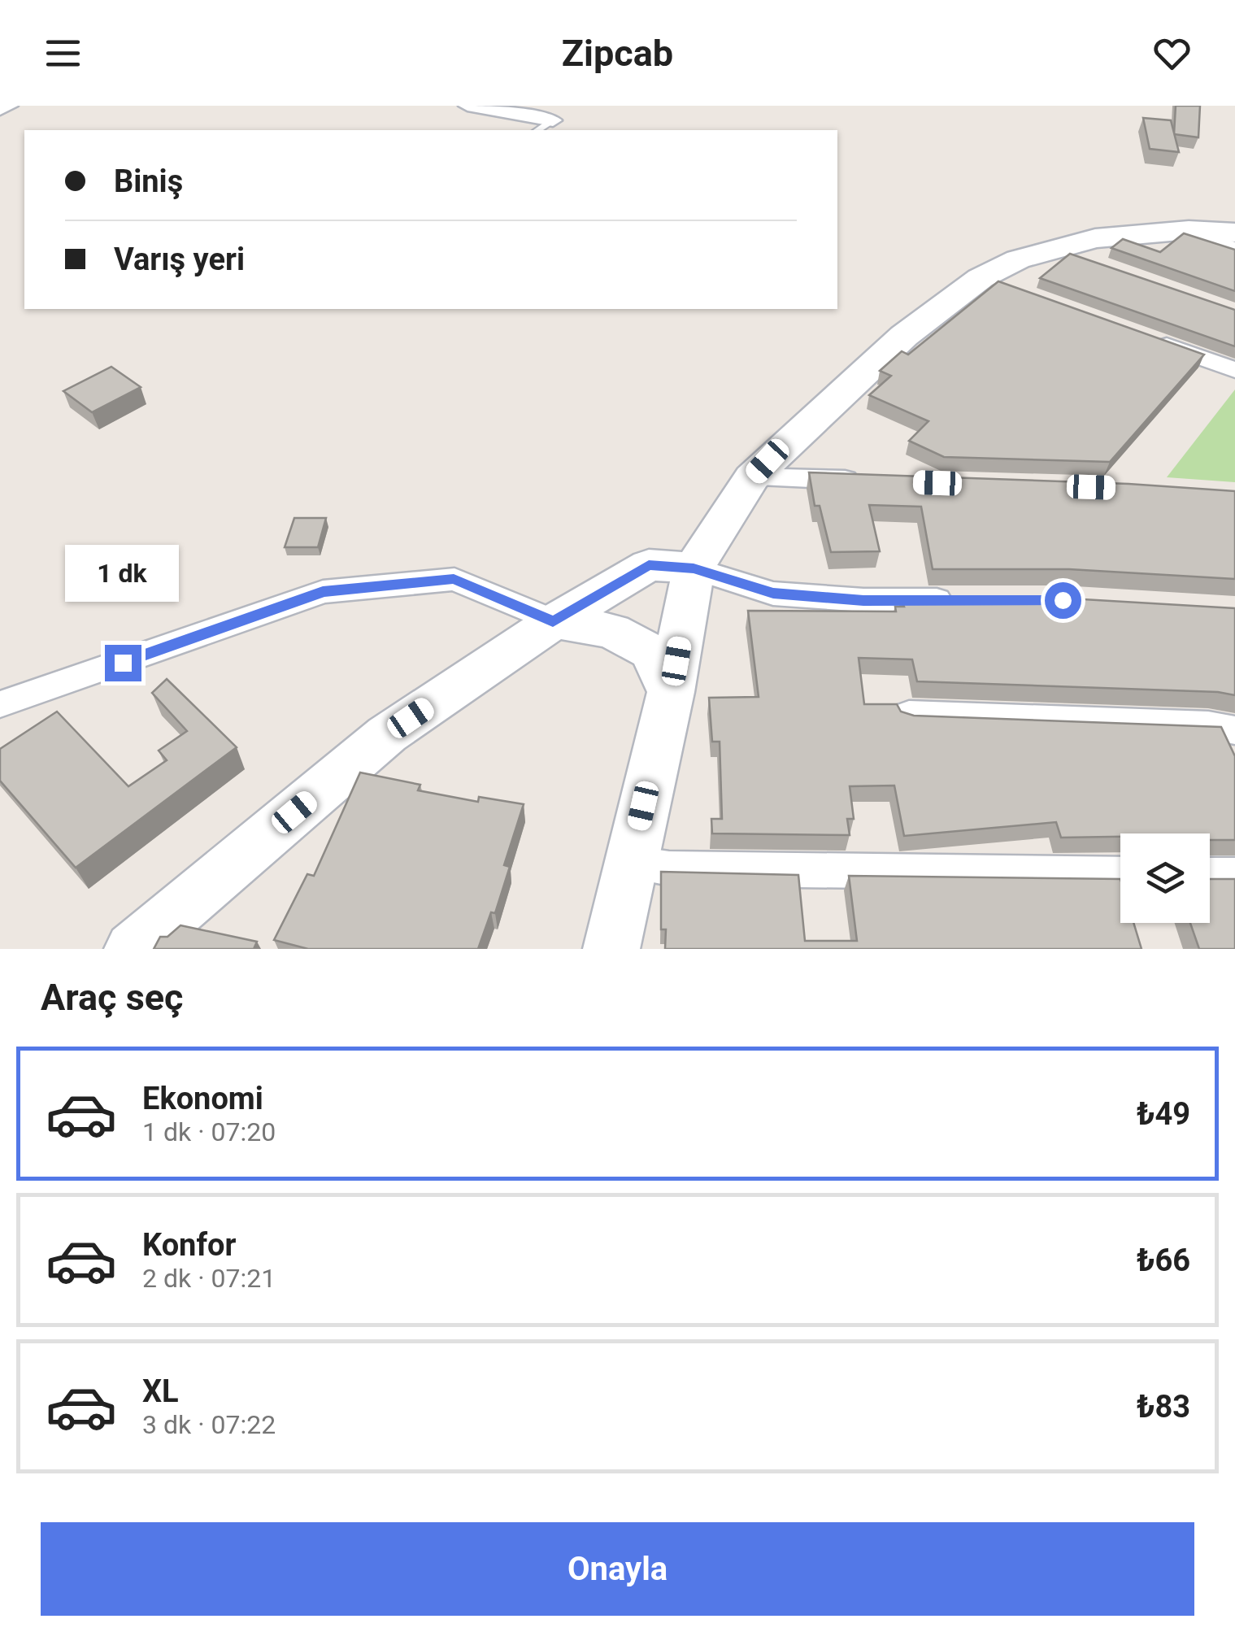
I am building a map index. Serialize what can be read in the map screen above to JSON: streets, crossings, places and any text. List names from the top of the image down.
{
  "page": {
    "header": "Zipcab",
    "banner": ["Biniş", "Varış yeri"],
    "bubble": "1 dk",
    "heading": "Araç seç",
    "list": [
      {
        "name": "Ekonomi",
        "note": "1 dk · 07:20",
        "value": "₺49"
      },
      {
        "name": "Konfor",
        "note": "2 dk · 07:21",
        "value": "₺66"
      },
      {
        "name": "XL",
        "note": "3 dk · 07:22",
        "value": "₺83"
      }
    ],
    "buttons": "Onayla"
  }
}
